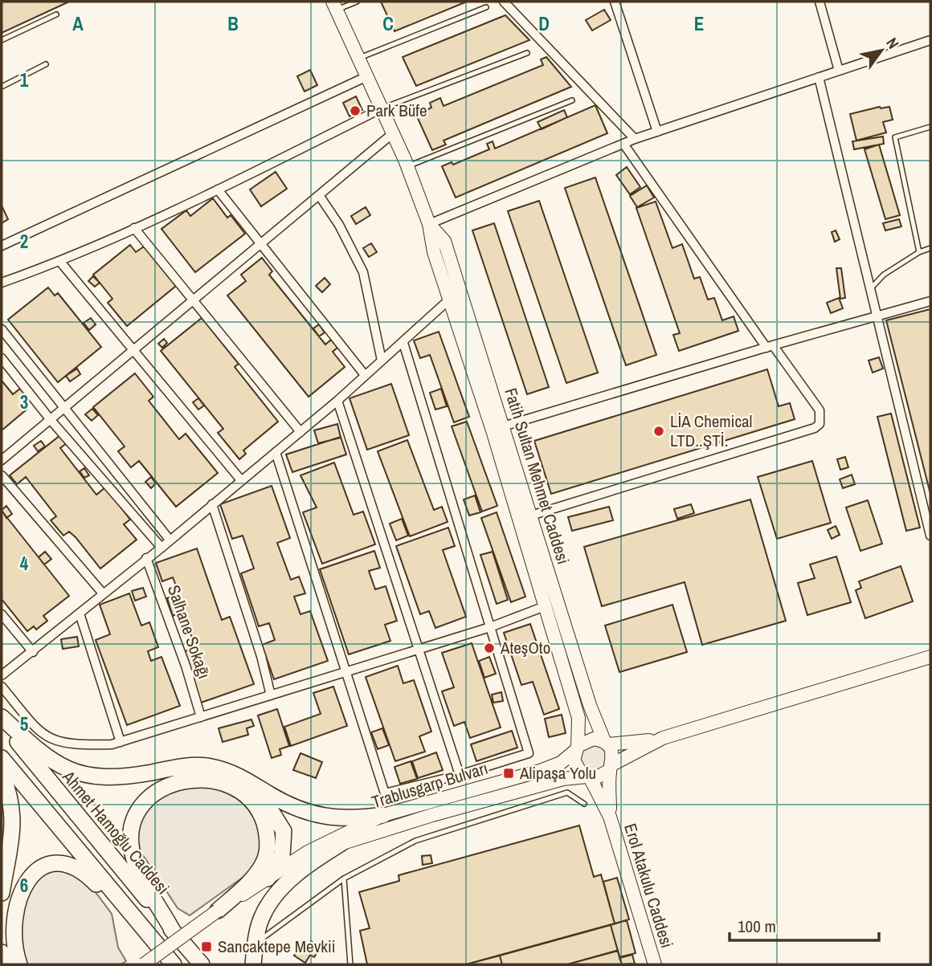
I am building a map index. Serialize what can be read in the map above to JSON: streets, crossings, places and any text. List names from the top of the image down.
{
  "streets": {
    "highway": ["Ahmet Hamoğlu Caddesi"],
    "main road": ["Fatih Sultan Mehmet Caddesi", "Trablusgarp Bulvarı", "Erol Atakulu Caddesi"],
    "street": ["Salhane Sokağı"]
  },
  "crossings": [
    ["Fatih Sultan Mehmet Caddesi", "Trablusgarp Bulvarı"]
  ],
  "places": {
    "other": ["Park Büfe", "LİA Chemical LTD..ŞTİ.", "AteşOto"],
    "transit": ["Alipaşa Yolu", "Sancaktepe Mevkii"]
  },
  "scale_bar": "100 m",
  "north": "top right",
  "grid": {
    "columns": [
      "A",
      "B",
      "C",
      "D",
      "E"
    ],
    "rows": [
      "1",
      "2",
      "3",
      "4",
      "5",
      "6"
    ]
  }
}
